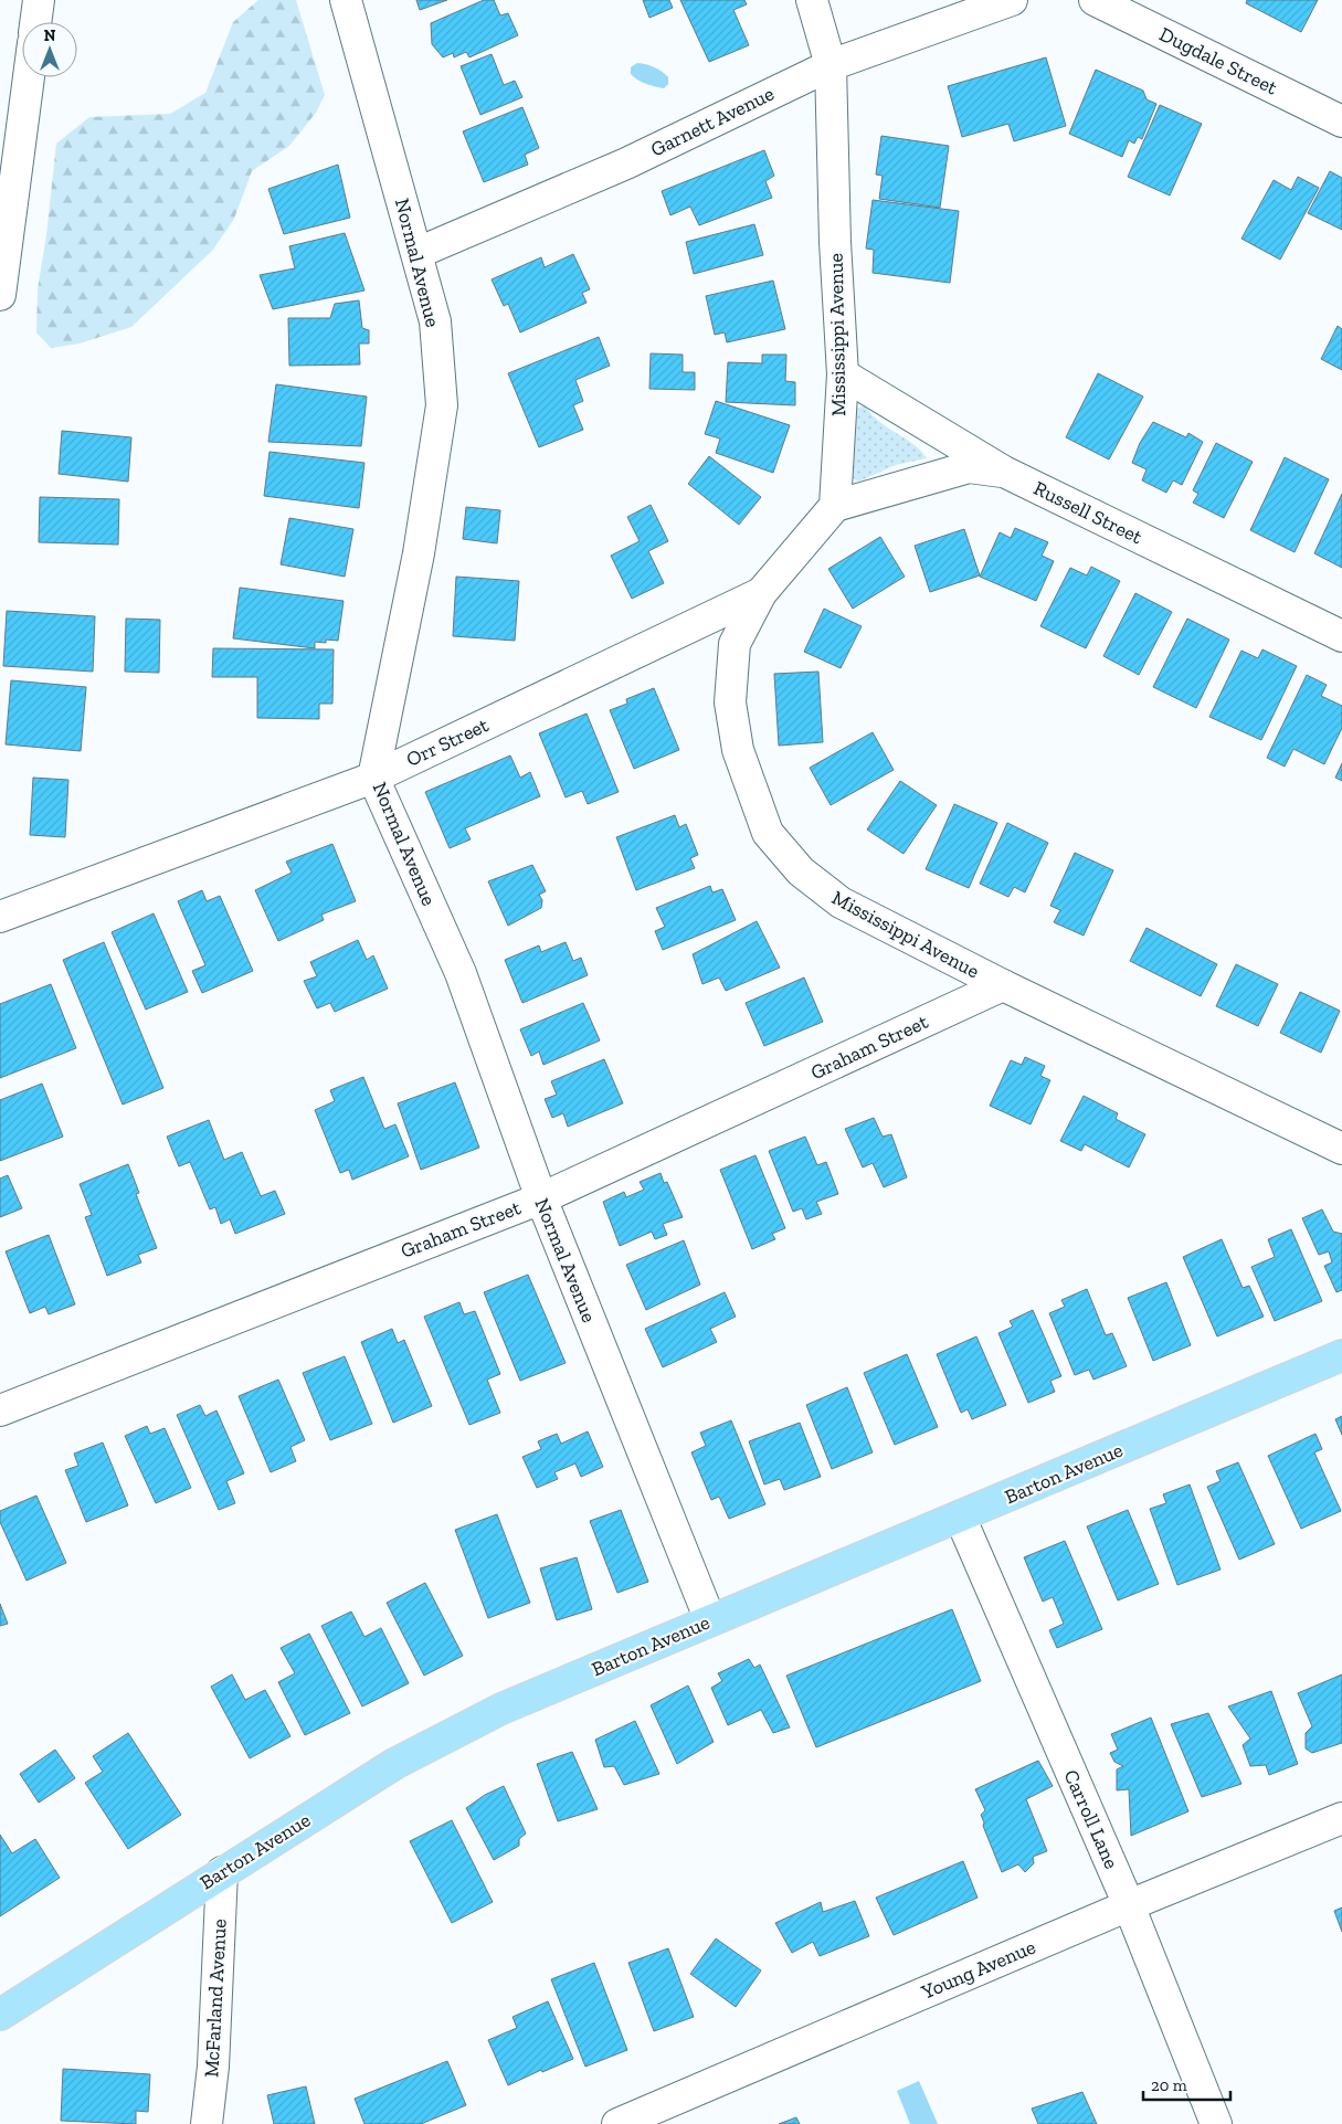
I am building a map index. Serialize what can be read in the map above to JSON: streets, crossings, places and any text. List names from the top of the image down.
{
  "streets": {
    "main road": ["Barton Avenue"],
    "street": [
      "Dugdale Street",
      "Garnett Avenue",
      "Normal Avenue",
      "Mississippi Avenue",
      "Russell Street",
      "Orr Street",
      "Graham Street",
      "Carroll Lane",
      "Young Avenue",
      "McFarland Avenue"
    ]
  },
  "crossings": [
    ["Garnett Avenue", "Normal Avenue"],
    ["Garnett Avenue", "Mississippi Avenue"],
    ["Normal Avenue", "Orr Street"],
    ["Normal Avenue", "Graham Street"],
    ["Normal Avenue", "Barton Avenue"],
    ["Mississippi Avenue", "Russell Street"],
    ["Mississippi Avenue", "Orr Street"],
    ["Mississippi Avenue", "Graham Street"],
    ["Barton Avenue", "Carroll Lane"],
    ["Barton Avenue", "McFarland Avenue"],
    ["Carroll Lane", "Young Avenue"]
  ],
  "scale_bar": "20 m",
  "north": "top"
}
